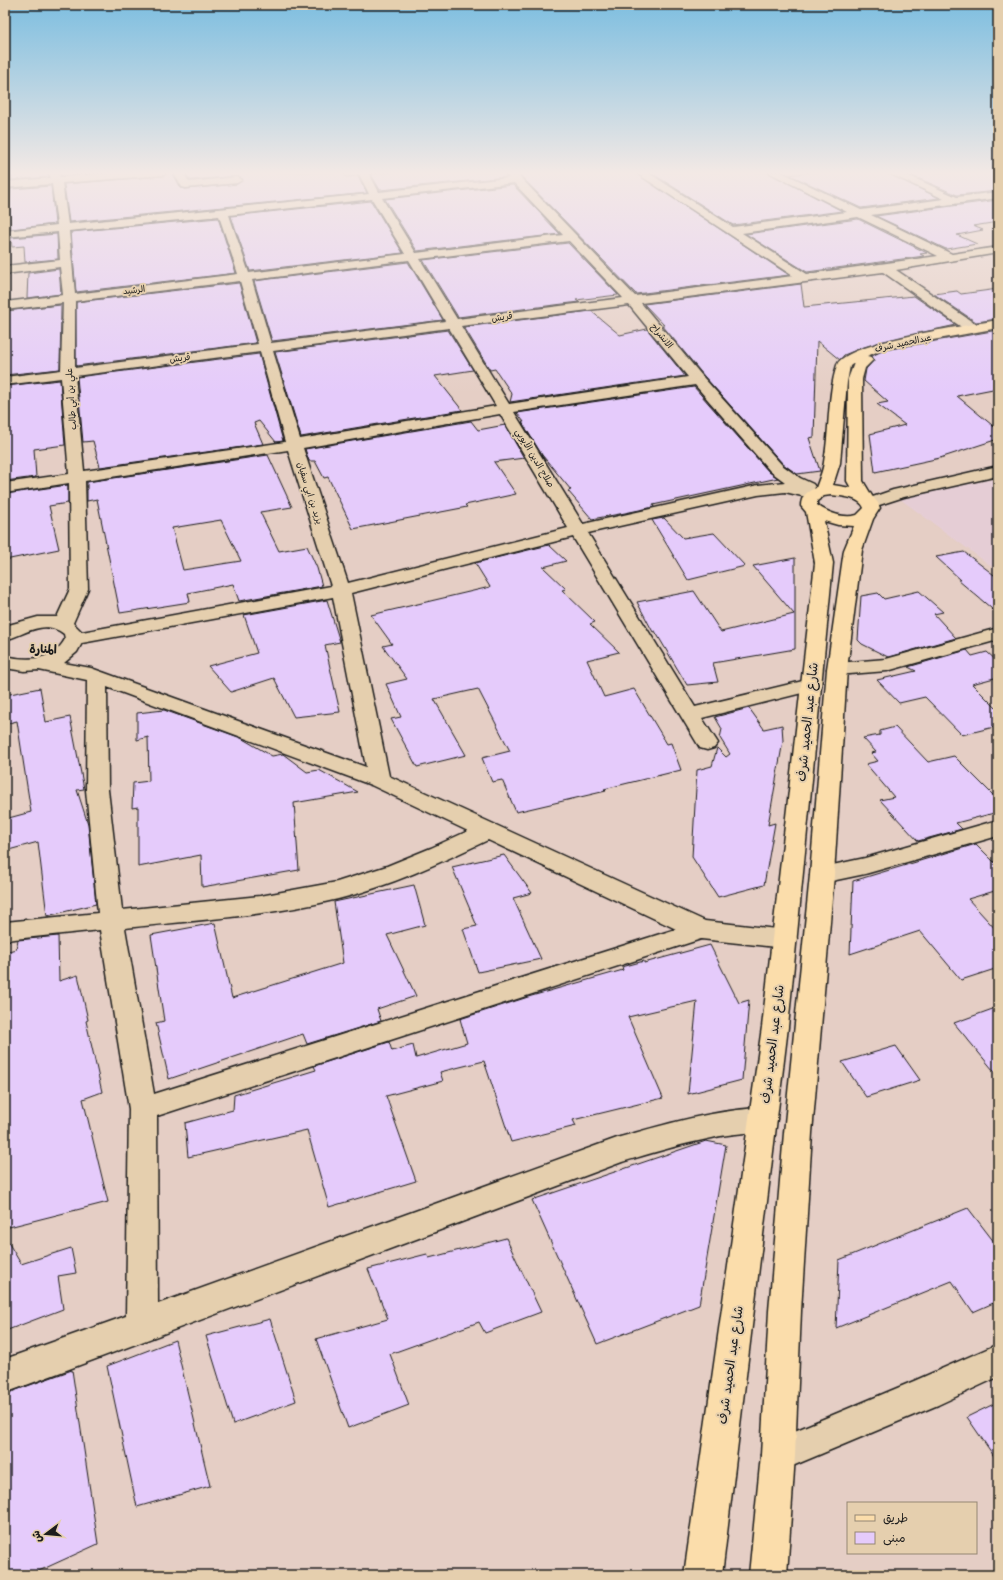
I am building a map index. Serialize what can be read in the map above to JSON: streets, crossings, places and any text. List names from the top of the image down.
{
  "streets": {
    "main road": ["عبدالحميد شرف", "شارع عبد الحميد شرف"],
    "street": [
      "الرشيد",
      "قريش",
      "الانشراح",
      "علي بن أبي طالب",
      "صلاح الدين الأيوبي",
      "يزيد بن ابي سفيان"
    ]
  },
  "crossings": [
    ["الرشيد", "علي بن أبي طالب"],
    ["الرشيد", "صلاح الدين الأيوبي"],
    ["الرشيد", "يزيد بن ابي سفيان"],
    ["قريش", "الانشراح"],
    ["قريش", "علي بن أبي طالب"],
    ["قريش", "صلاح الدين الأيوبي"],
    ["قريش", "يزيد بن ابي سفيان"],
    ["الانشراح", "عبدالحميد شرف"],
    ["الانشراح", "شارع عبد الحميد شرف"],
    ["عبدالحميد شرف", "شارع عبد الحميد شرف"]
  ],
  "districts": ["المنارة"],
  "legend": ["طريق", "مبنى"],
  "north": "left"
}
